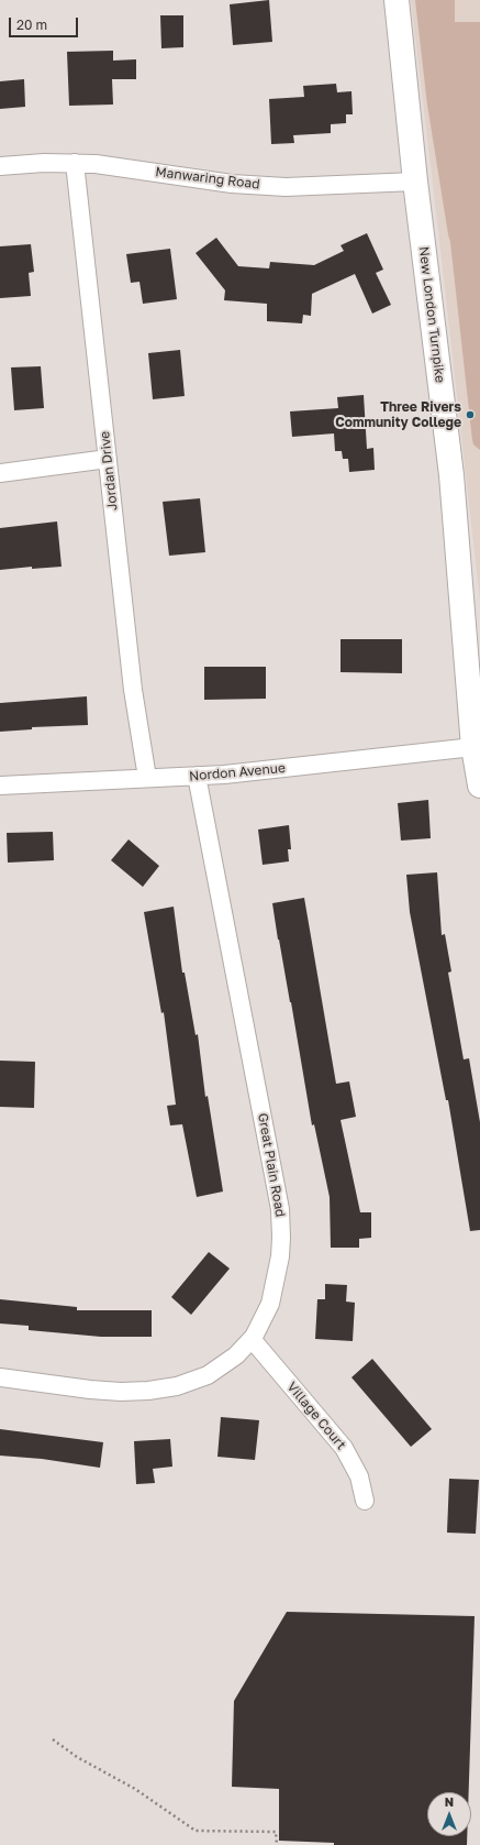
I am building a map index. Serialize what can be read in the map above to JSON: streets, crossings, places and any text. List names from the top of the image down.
{
  "streets": {
    "main road": ["New London Turnpike"],
    "street": [
      "Manwaring Road",
      "Jordan Drive",
      "Nordon Avenue",
      "Great Plain Road",
      "Village Court"
    ]
  },
  "crossings": [
    ["Manwaring Road", "New London Turnpike"],
    ["Manwaring Road", "Jordan Drive"],
    ["New London Turnpike", "Nordon Avenue"],
    ["Jordan Drive", "Nordon Avenue"],
    ["Nordon Avenue", "Great Plain Road"],
    ["Great Plain Road", "Village Court"]
  ],
  "places": ["Three Rivers Community College"],
  "scale_bar": "20 m",
  "north": "top"
}
